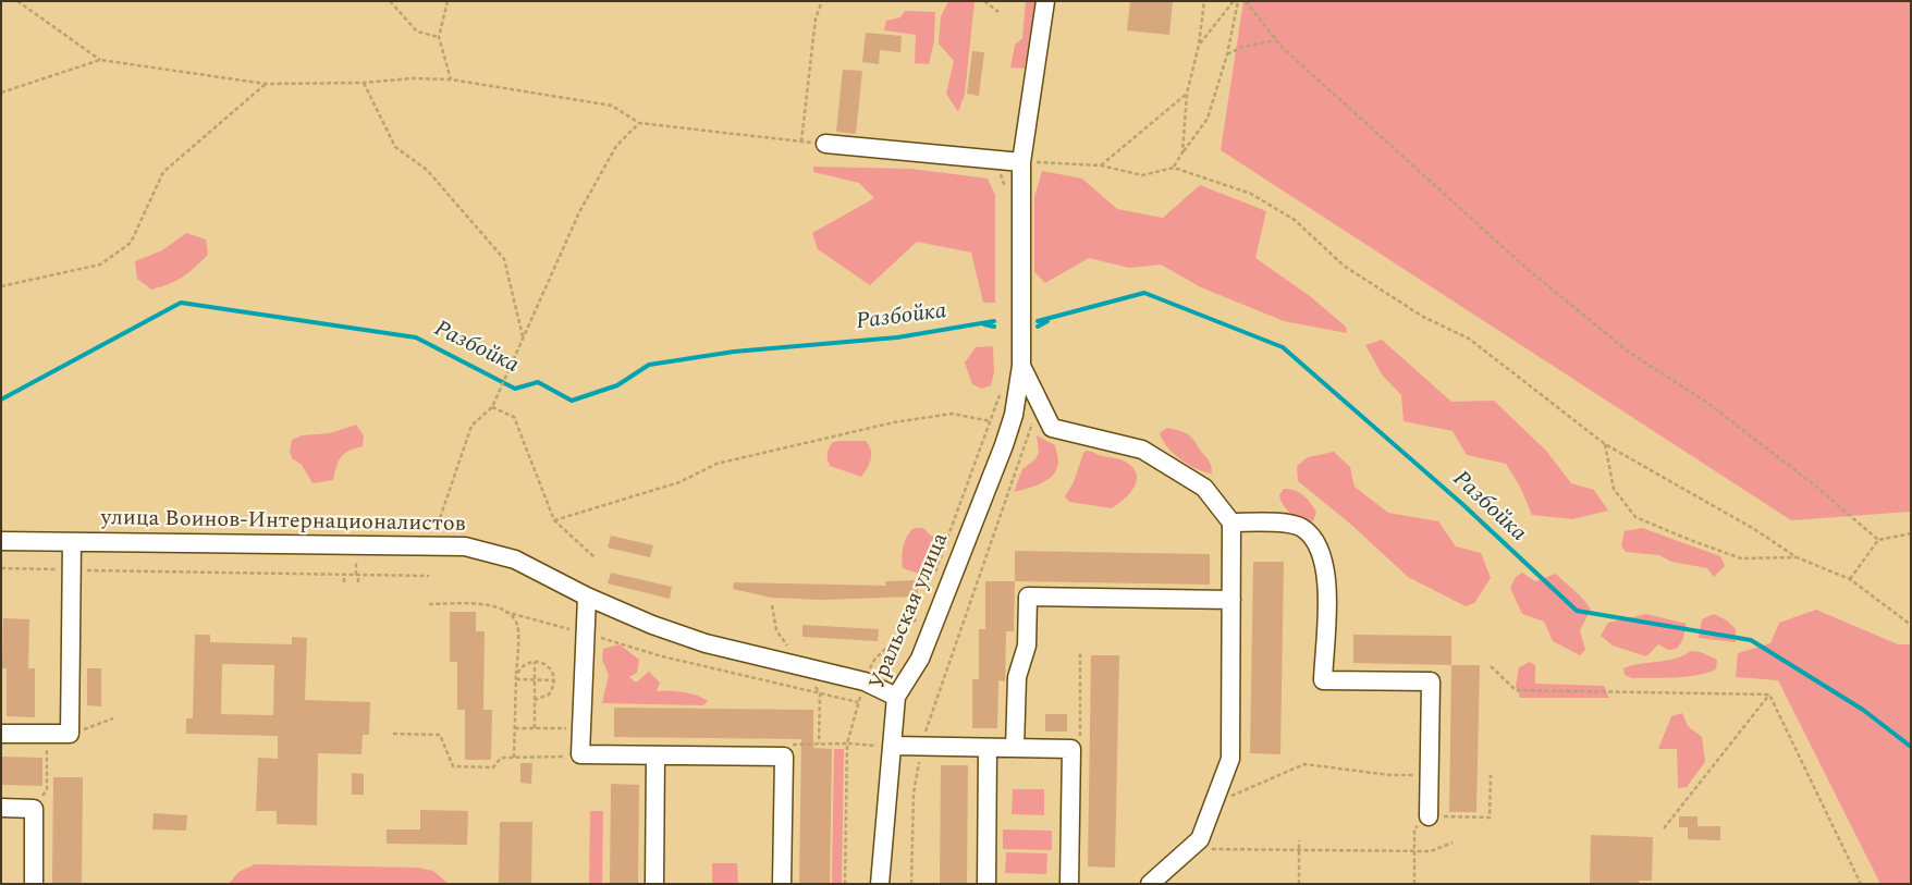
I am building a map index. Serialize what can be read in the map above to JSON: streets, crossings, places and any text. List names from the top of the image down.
{
  "streets": {
    "street": ["улица Воинов-Интернационалистов", "Уральская улица"]
  },
  "crossings": [
    ["улица Воинов-Интернационалистов", "Уральская улица"]
  ],
  "water": ["Разбойка"]
}
